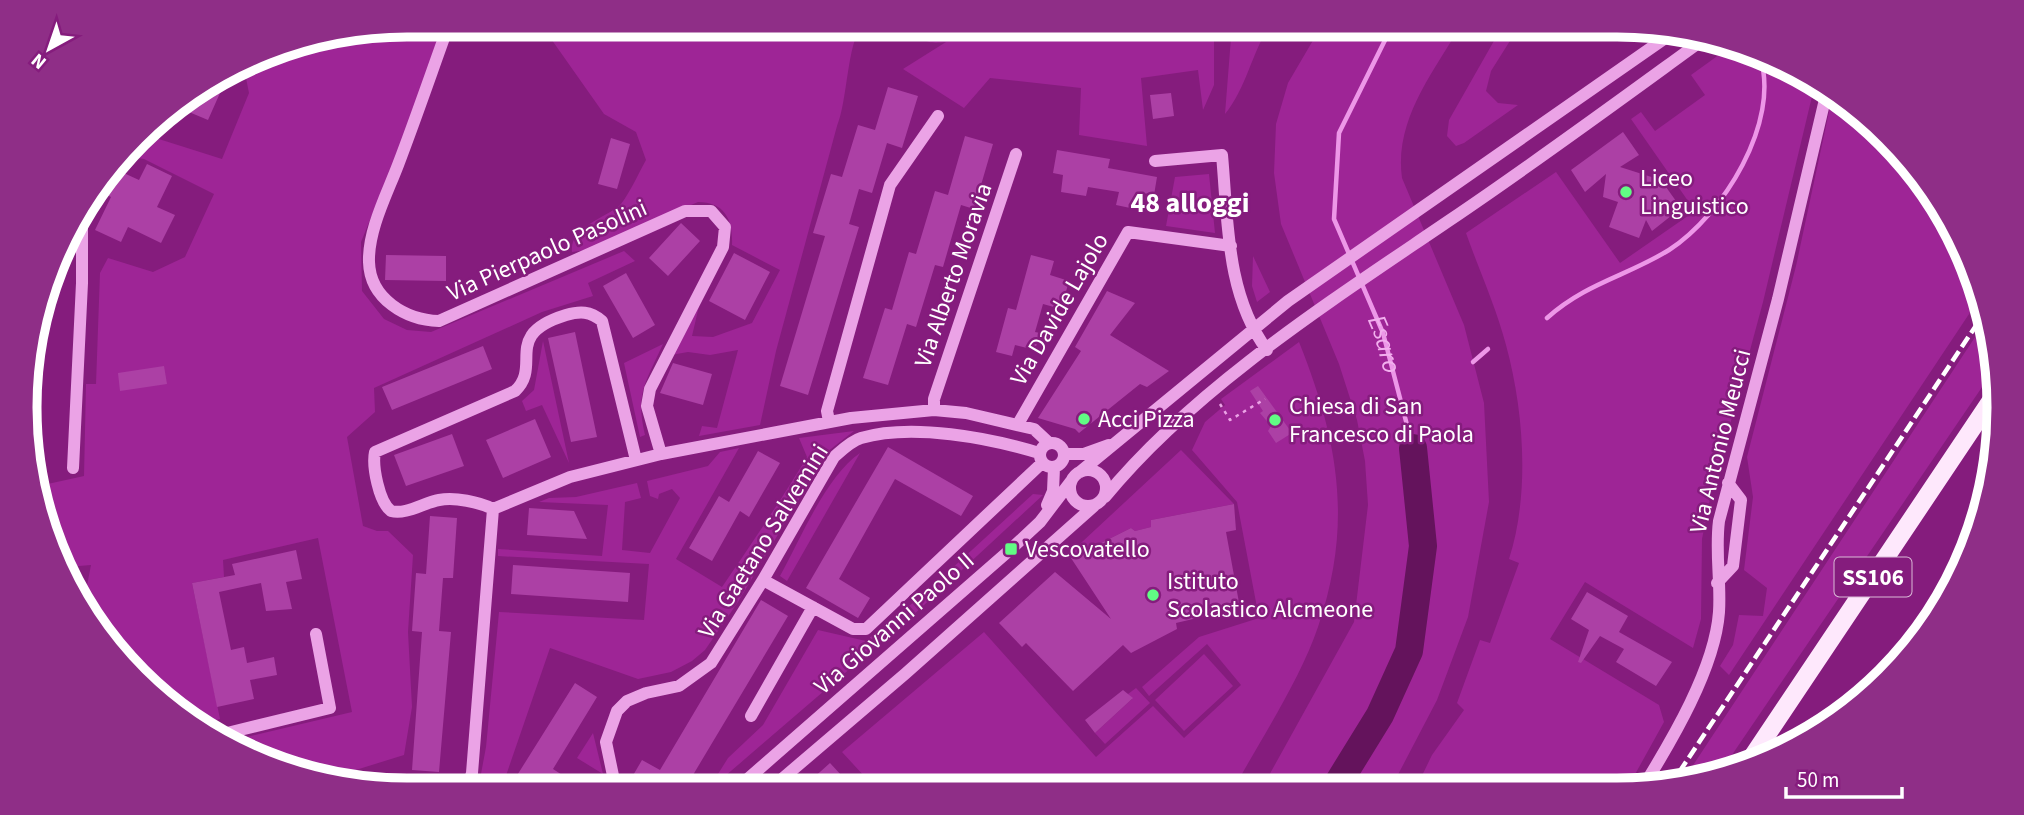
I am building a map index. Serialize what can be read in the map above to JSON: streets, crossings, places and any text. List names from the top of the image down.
{
  "streets": {
    "main road": ["SS106"],
    "street": [
      "Via Pierpaolo Pasolini",
      "Via Alberto Moravia",
      "Via Davide Lajolo",
      "Via Antonio Meucci",
      "Via Gaetano Salvemini",
      "Via Giovanni Paolo II"
    ]
  },
  "districts": ["48 alloggi"],
  "water": ["Esaro"],
  "places": {
    "other": [
      "Liceo Linguistico",
      "Acci Pizza",
      "Chiesa di San Francesco di Paola",
      "Istituto Scolastico Alcmeone"
    ],
    "transit": ["Vescovatello"]
  },
  "scale_bar": "50 m",
  "north": "bottom left"
}
